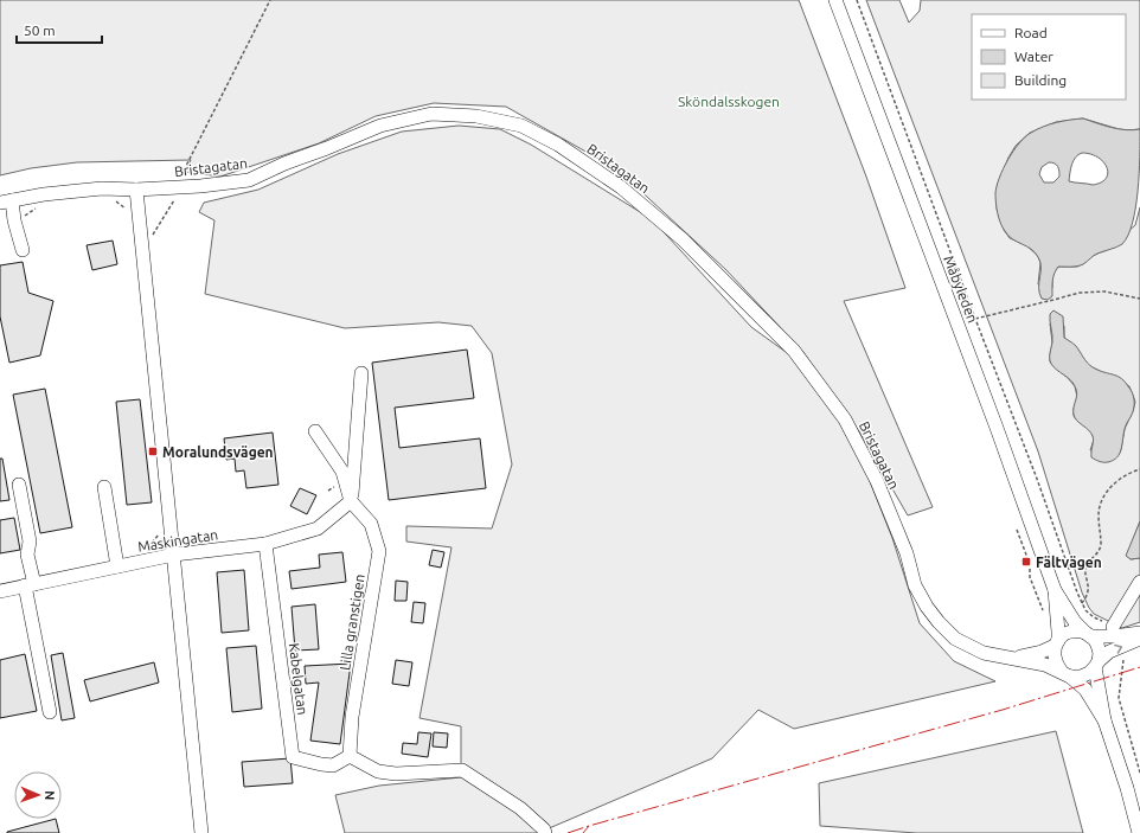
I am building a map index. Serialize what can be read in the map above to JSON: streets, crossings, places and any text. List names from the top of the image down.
{
  "streets": {
    "street": [
      "Bristagatan",
      "Måbyleden",
      "Maskingatan",
      "Lilla granstigen",
      "Kabelgatan"
    ]
  },
  "crossings": [
    ["Bristagatan", "Måbyleden"],
    ["Maskingatan", "Lilla granstigen"],
    ["Maskingatan", "Kabelgatan"],
    ["Lilla granstigen", "Kabelgatan"]
  ],
  "parks": ["Sköndalsskogen"],
  "places": {
    "transit": ["Moralundsvägen", "Fältvägen"]
  },
  "legend": ["Road", "Water", "Building"],
  "scale_bar": "50 m",
  "north": "right"
}
